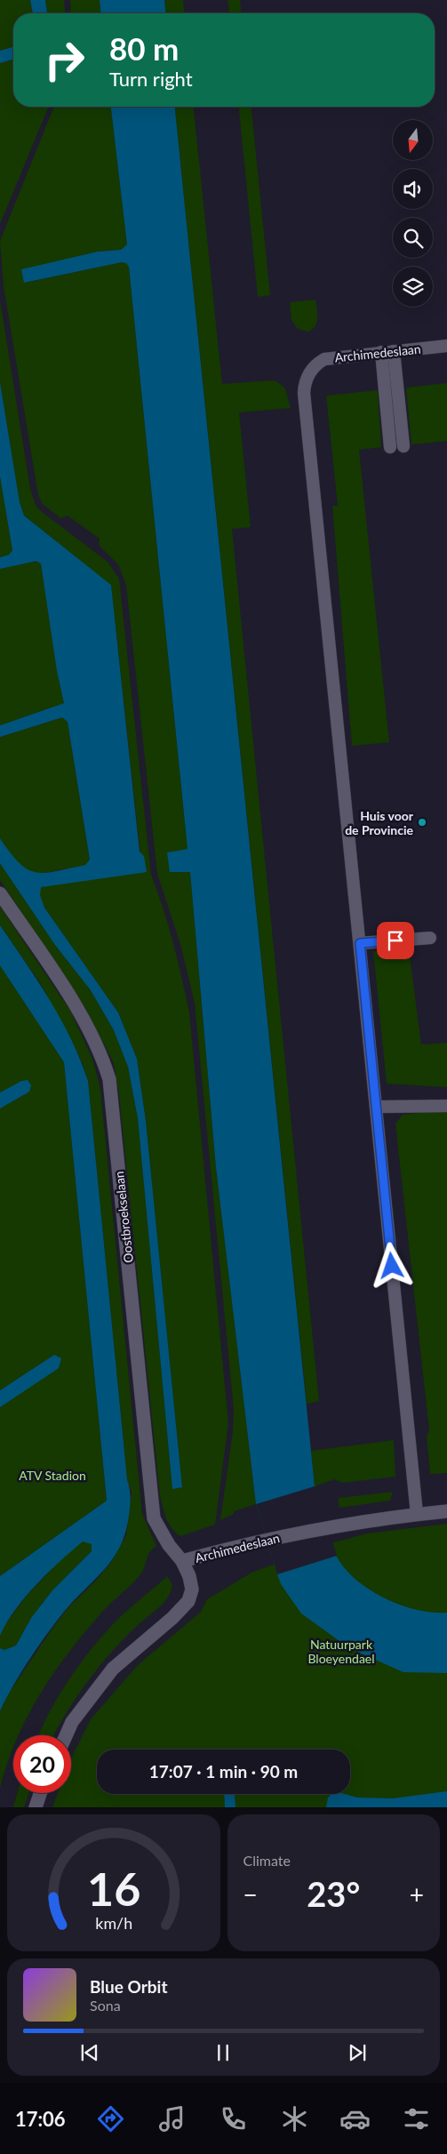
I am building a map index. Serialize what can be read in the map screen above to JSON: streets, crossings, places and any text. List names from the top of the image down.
{
  "streets": {
    "street": ["Archimedeslaan", "Oostbroekselaan"]
  },
  "crossings": [
    ["Archimedeslaan", "Oostbroekselaan"]
  ],
  "parks": ["ATV Stadion", "Natuurpark Bloeyendael"],
  "places": ["Huis voor de Provincie"],
  "north": "bottom",
  "page": {
    "turn": ["80 m", "Turn right"],
    "limit": "20",
    "trip": "17:07 · 1 min · 90 m",
    "tile": "Climate",
    "heat": ["−", "23°", "+"],
    "song": ["Blue Orbit", "Sona"],
    "tabs": "17:06",
    "gauge": ["16", "km/h"]
  }
}
